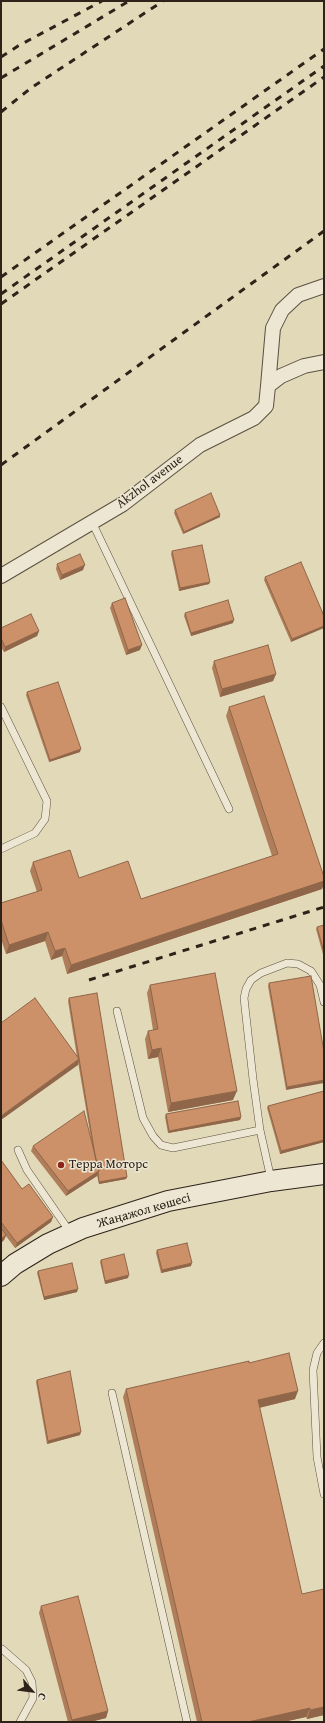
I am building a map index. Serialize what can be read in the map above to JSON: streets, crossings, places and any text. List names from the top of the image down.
{
  "streets": {
    "main road": ["Жаңажол көшесі"],
    "street": ["Akzhol avenue"]
  },
  "places": ["Терра Моторс"],
  "north": "bottom right"
}
